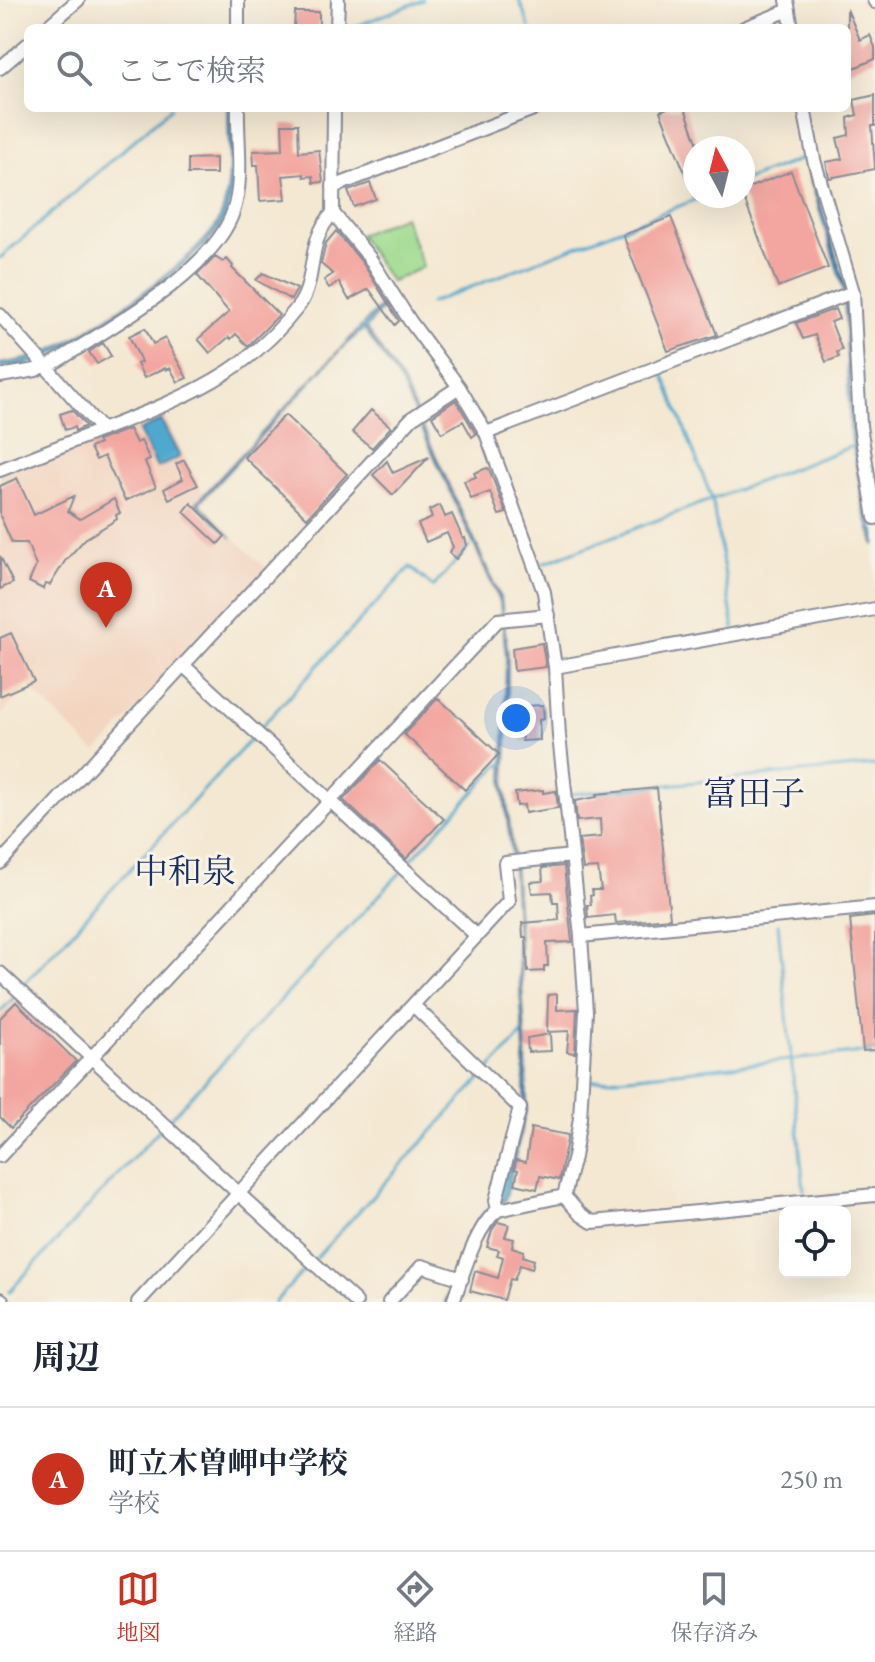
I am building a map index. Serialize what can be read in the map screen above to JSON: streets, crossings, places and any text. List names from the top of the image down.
{
  "districts": ["富田子", "中和泉"],
  "north": "top",
  "page": {
    "search": "ここで検索",
    "pins": "A",
    "heading": "周辺",
    "list": [
      {
        "mark": "A",
        "name": "町立木曽岬中学校",
        "note": "学校",
        "value": "250 m"
      }
    ],
    "nav": ["地図", "経路", "保存済み"]
  }
}
